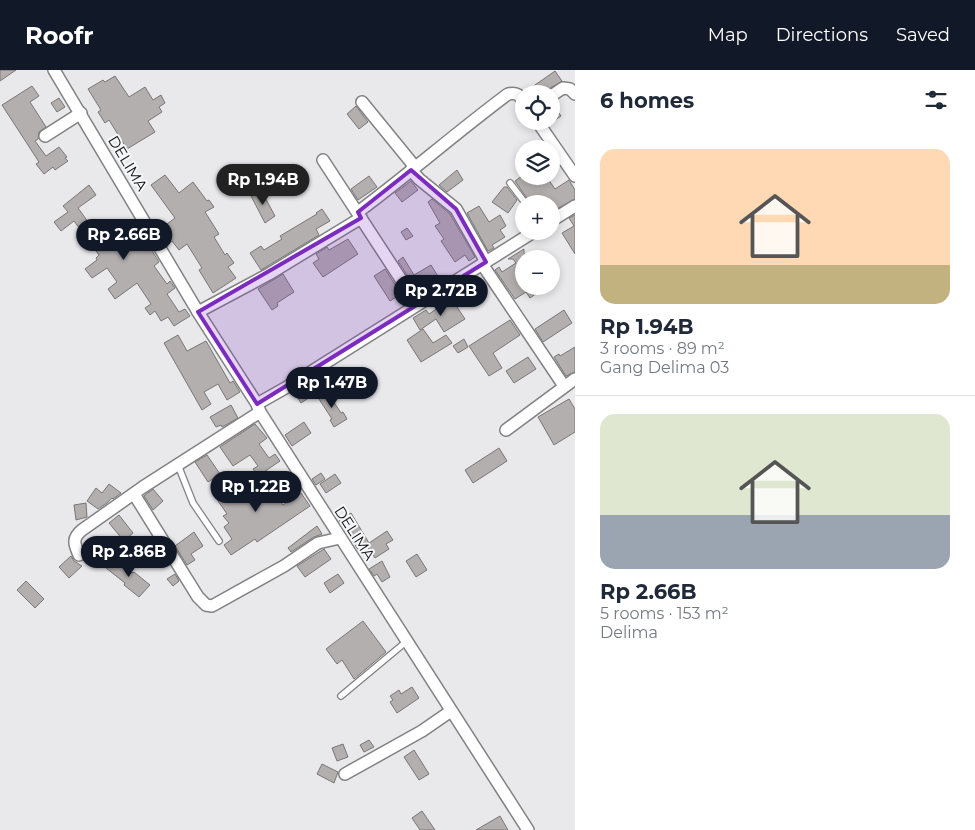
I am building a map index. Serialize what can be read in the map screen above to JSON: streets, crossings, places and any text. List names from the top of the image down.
{
  "streets": {
    "street": ["DELIMA"]
  },
  "page": {
    "header": "Roofr",
    "nav": ["Map", "Directions", "Saved"],
    "heading": "6 homes",
    "map_buttons": ["+", "−"],
    "list": [
      {
        "name": "Rp 1.94B",
        "note": "3 rooms · 89 m² · Gang Delima 03"
      },
      {
        "name": "Rp 2.66B",
        "note": "5 rooms · 153 m² · Delima"
      }
    ],
    "price": [
      "Rp 1.94B",
      "Rp 2.66B",
      "Rp 2.72B",
      "Rp 1.47B",
      "Rp 1.22B",
      "Rp 2.86B"
    ]
  }
}
